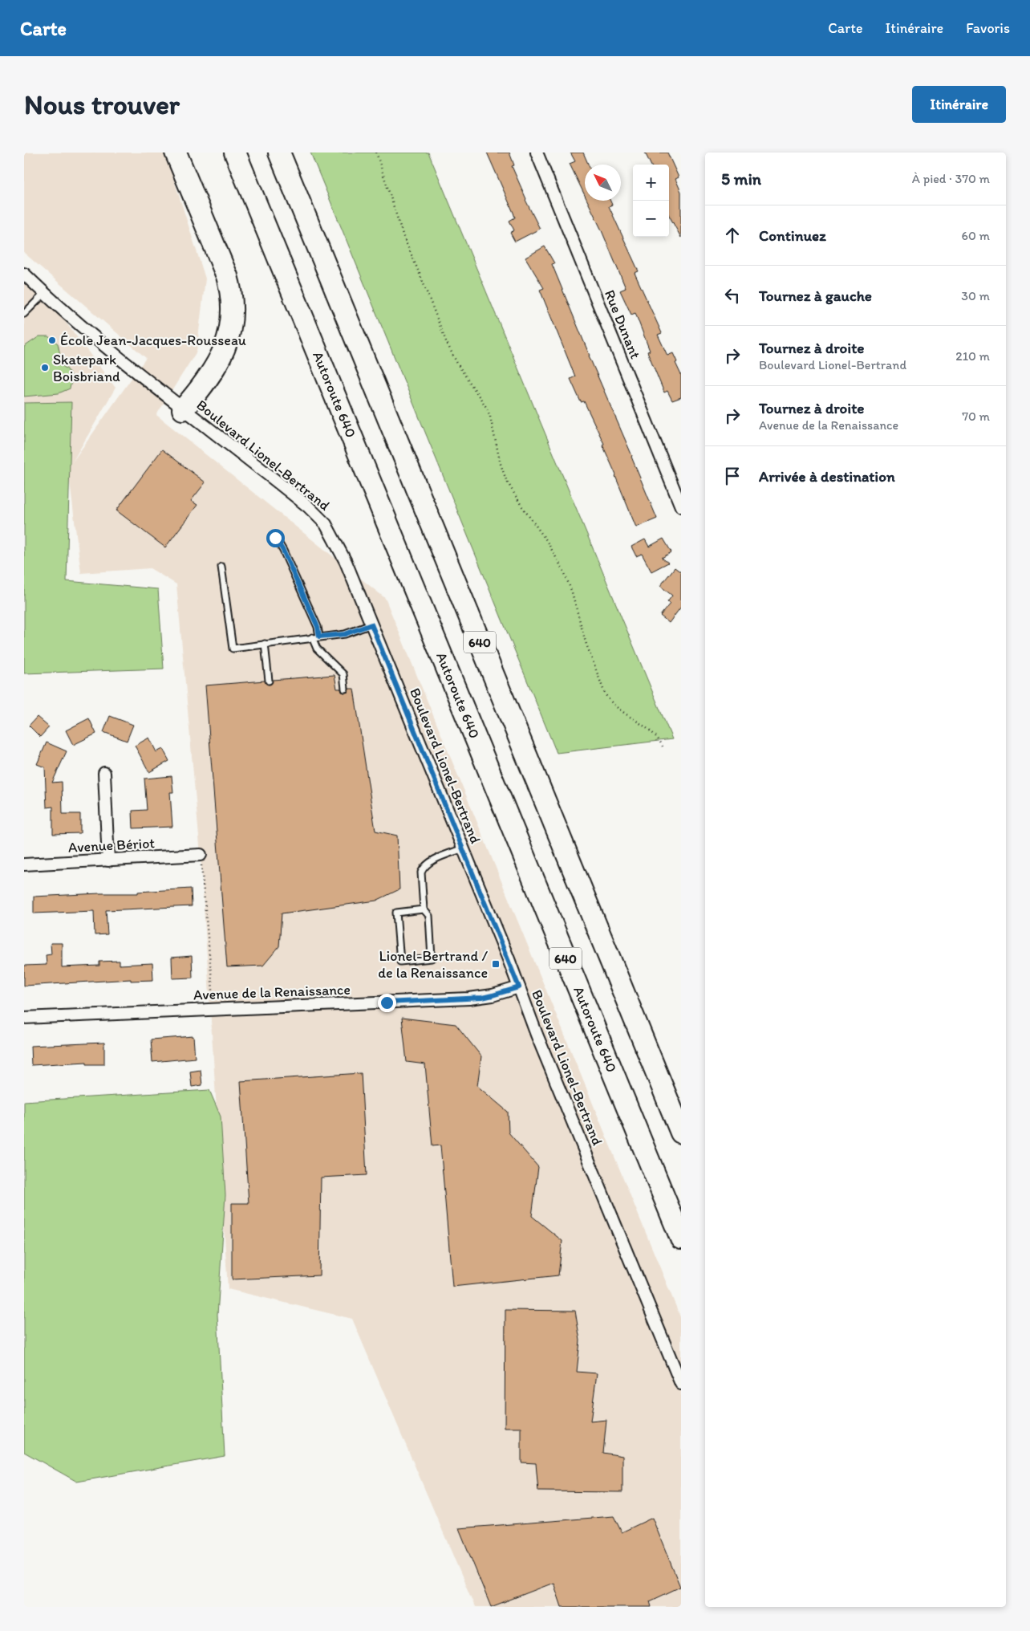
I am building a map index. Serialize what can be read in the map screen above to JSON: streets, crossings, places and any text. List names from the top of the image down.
{
  "streets": {
    "highway": ["Autoroute 640", "640"],
    "street": [
      "Rue Dunant",
      "Boulevard Lionel-Bertrand",
      "Avenue Bériot",
      "Avenue de la Renaissance"
    ]
  },
  "crossings": [
    ["Boulevard Lionel-Bertrand", "Avenue de la Renaissance"]
  ],
  "places": {
    "other": ["École Jean-Jacques-Rousseau", "Skatepark Boisbriand"],
    "transit": ["Lionel-Bertrand / de la Renaissance"]
  },
  "north": "top left",
  "page": {
    "header": "Carte",
    "nav": ["Carte", "Itinéraire", "Favoris"],
    "buttons": "Itinéraire",
    "title": "Nous trouver",
    "heading": ["5 min", "À pied · 370 m"],
    "map_buttons": ["+", "−"],
    "list": [
      ["Continuez", "60 m"],
      ["Tournez à gauche", "30 m"],
      ["Tournez à droite", "Boulevard Lionel-Bertrand", "210 m"],
      ["Tournez à droite", "Avenue de la Renaissance", "70 m"],
      "Arrivée à destination"
    ]
  }
}
